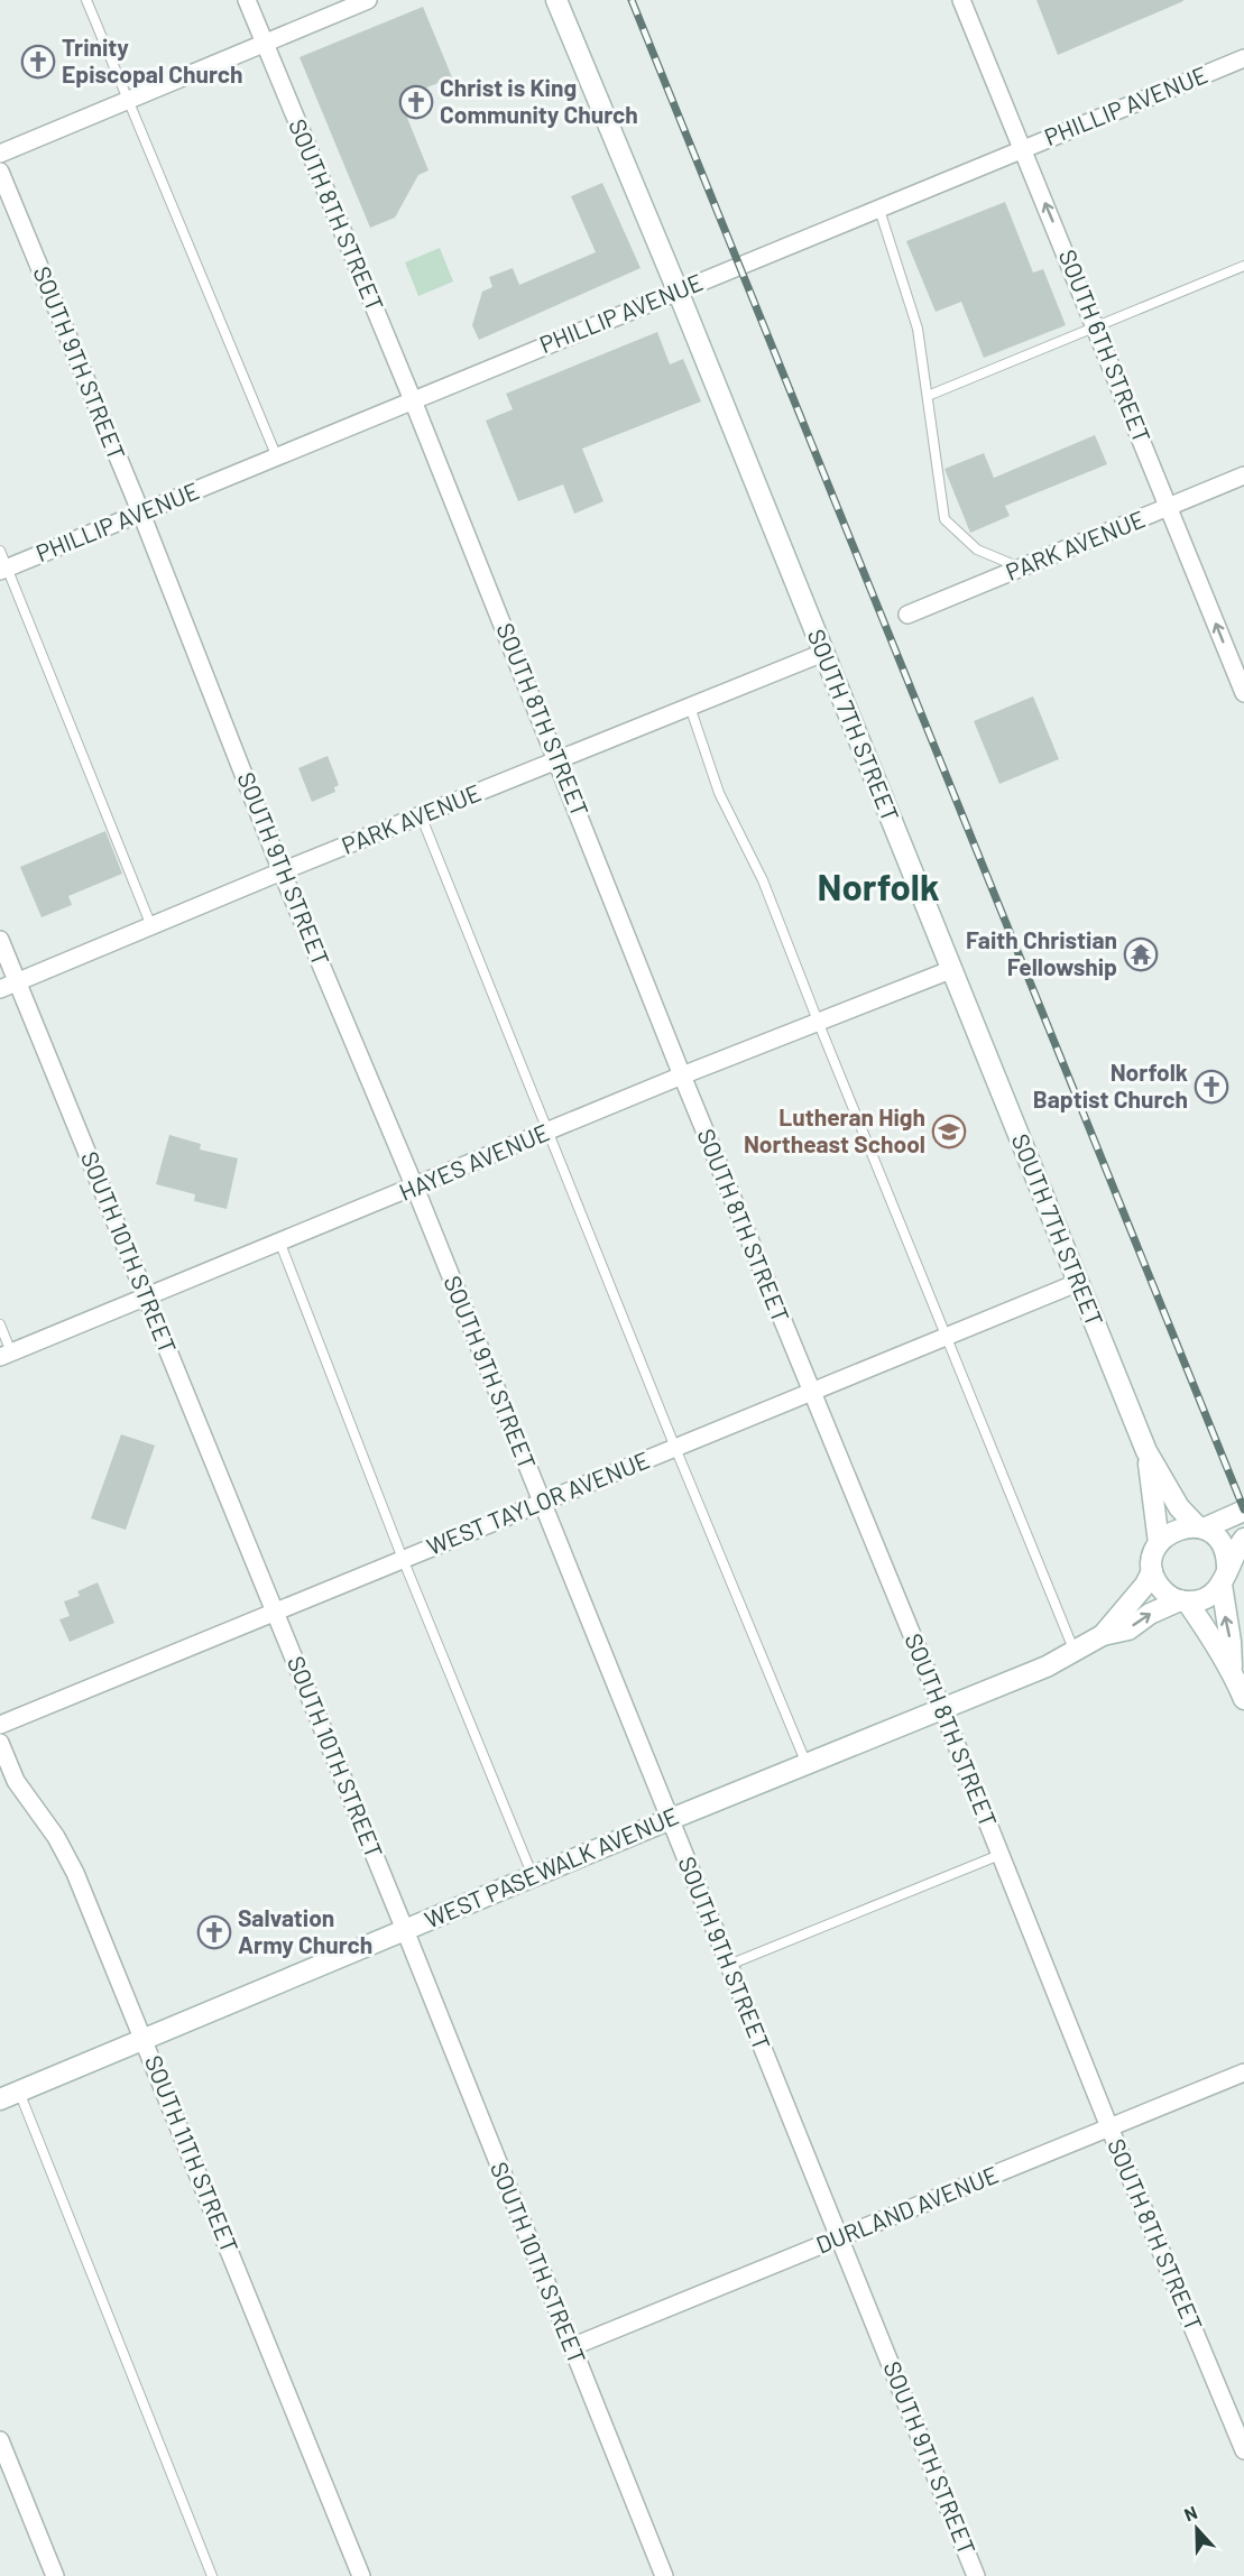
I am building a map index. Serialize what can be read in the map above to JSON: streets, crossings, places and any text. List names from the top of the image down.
{
  "streets": {
    "street": [
      "PHILLIP AVENUE",
      "SOUTH 8TH STREET",
      "SOUTH 6TH STREET",
      "SOUTH 9TH STREET",
      "PARK AVENUE",
      "SOUTH 7TH STREET",
      "HAYES AVENUE",
      "SOUTH 10TH STREET",
      "WEST TAYLOR AVENUE",
      "WEST PASEWALK AVENUE",
      "SOUTH 11TH STREET",
      "DURLAND AVENUE"
    ]
  },
  "crossings": [
    ["PHILLIP AVENUE", "SOUTH 8TH STREET"],
    ["PHILLIP AVENUE", "SOUTH 6TH STREET"],
    ["PHILLIP AVENUE", "SOUTH 9TH STREET"],
    ["PHILLIP AVENUE", "SOUTH 7TH STREET"],
    ["SOUTH 8TH STREET", "PARK AVENUE"],
    ["SOUTH 8TH STREET", "HAYES AVENUE"],
    ["SOUTH 8TH STREET", "WEST TAYLOR AVENUE"],
    ["SOUTH 8TH STREET", "WEST PASEWALK AVENUE"],
    ["SOUTH 8TH STREET", "DURLAND AVENUE"],
    ["SOUTH 6TH STREET", "PARK AVENUE"],
    ["SOUTH 9TH STREET", "PARK AVENUE"],
    ["SOUTH 9TH STREET", "HAYES AVENUE"],
    ["SOUTH 9TH STREET", "WEST TAYLOR AVENUE"],
    ["SOUTH 9TH STREET", "WEST PASEWALK AVENUE"],
    ["SOUTH 9TH STREET", "DURLAND AVENUE"],
    ["PARK AVENUE", "SOUTH 7TH STREET"],
    ["PARK AVENUE", "SOUTH 10TH STREET"],
    ["SOUTH 7TH STREET", "HAYES AVENUE"],
    ["SOUTH 7TH STREET", "WEST TAYLOR AVENUE"],
    ["SOUTH 7TH STREET", "WEST PASEWALK AVENUE"],
    ["HAYES AVENUE", "SOUTH 10TH STREET"],
    ["SOUTH 10TH STREET", "WEST TAYLOR AVENUE"],
    ["SOUTH 10TH STREET", "WEST PASEWALK AVENUE"],
    ["SOUTH 10TH STREET", "DURLAND AVENUE"],
    ["WEST PASEWALK AVENUE", "SOUTH 11TH STREET"]
  ],
  "one_way": ["SOUTH 6TH STREET"],
  "districts": ["Norfolk"],
  "places": {
    "church": [
      "Trinity Episcopal Church",
      "Christ is King Community Church",
      "Norfolk Baptist Church",
      "Salvation Army Church"
    ],
    "temple": ["Faith Christian Fellowship"],
    "school or university": ["Lutheran High Northeast School"]
  },
  "north": "top"
}
